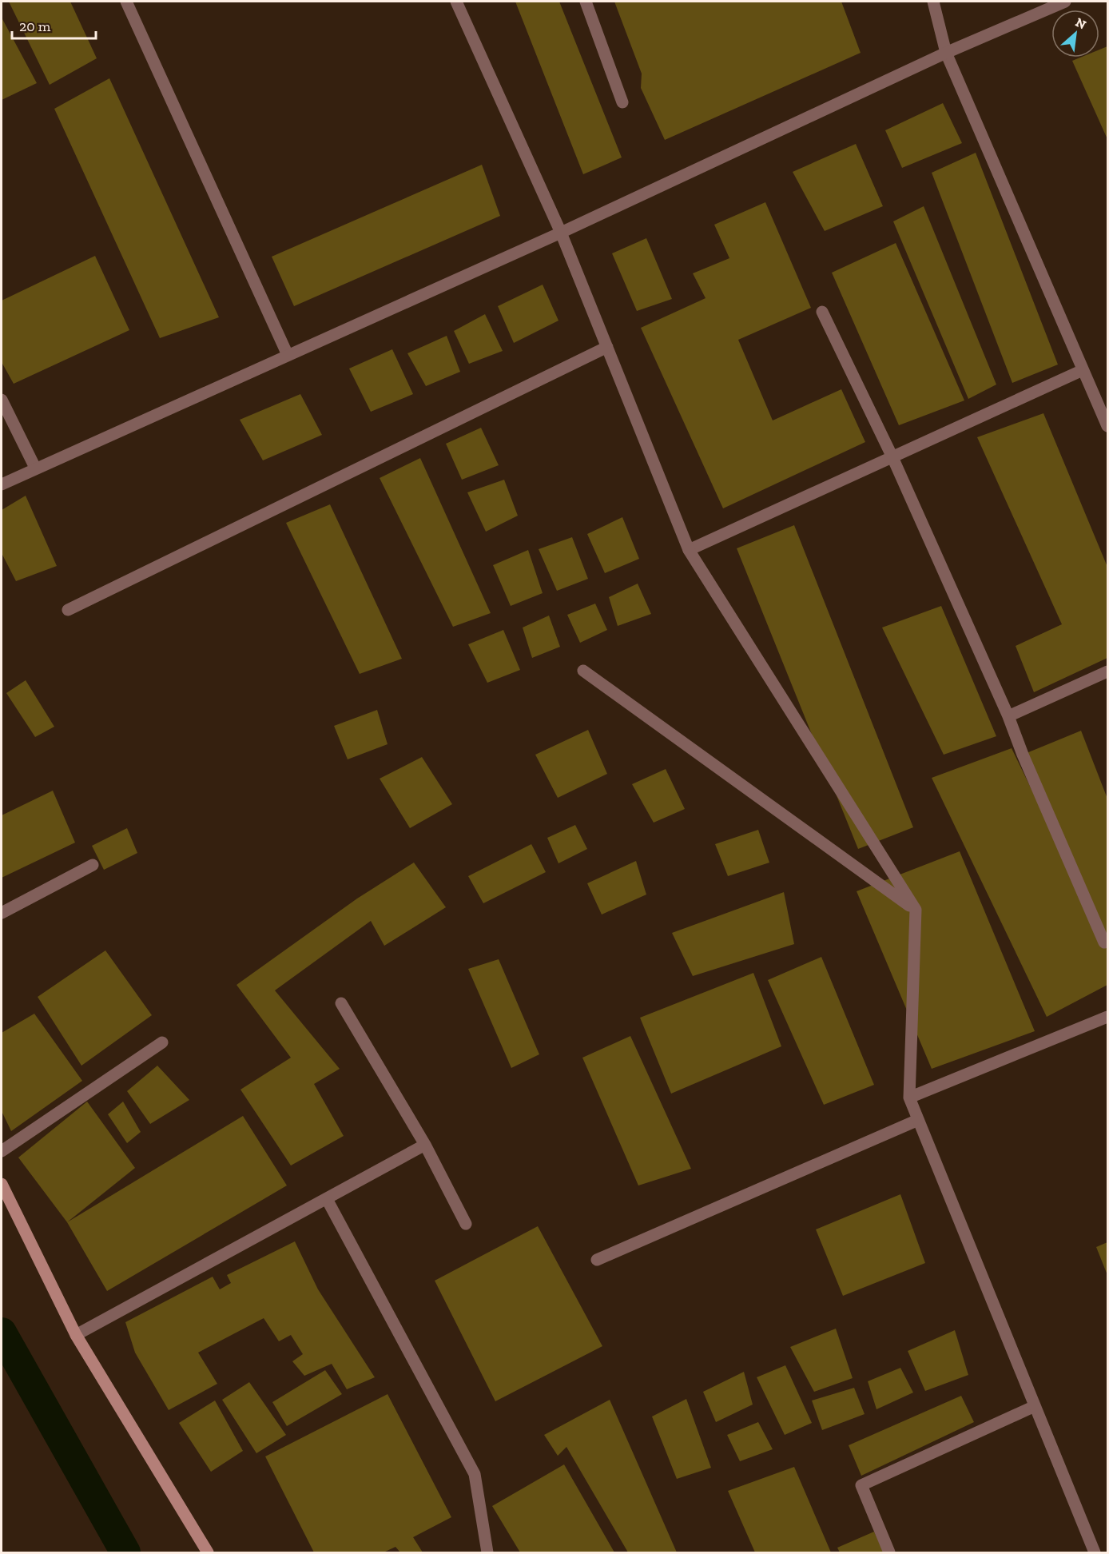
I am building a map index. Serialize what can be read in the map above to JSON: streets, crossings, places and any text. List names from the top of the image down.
{
  "scale_bar": "20 m",
  "north": "top right"
}
